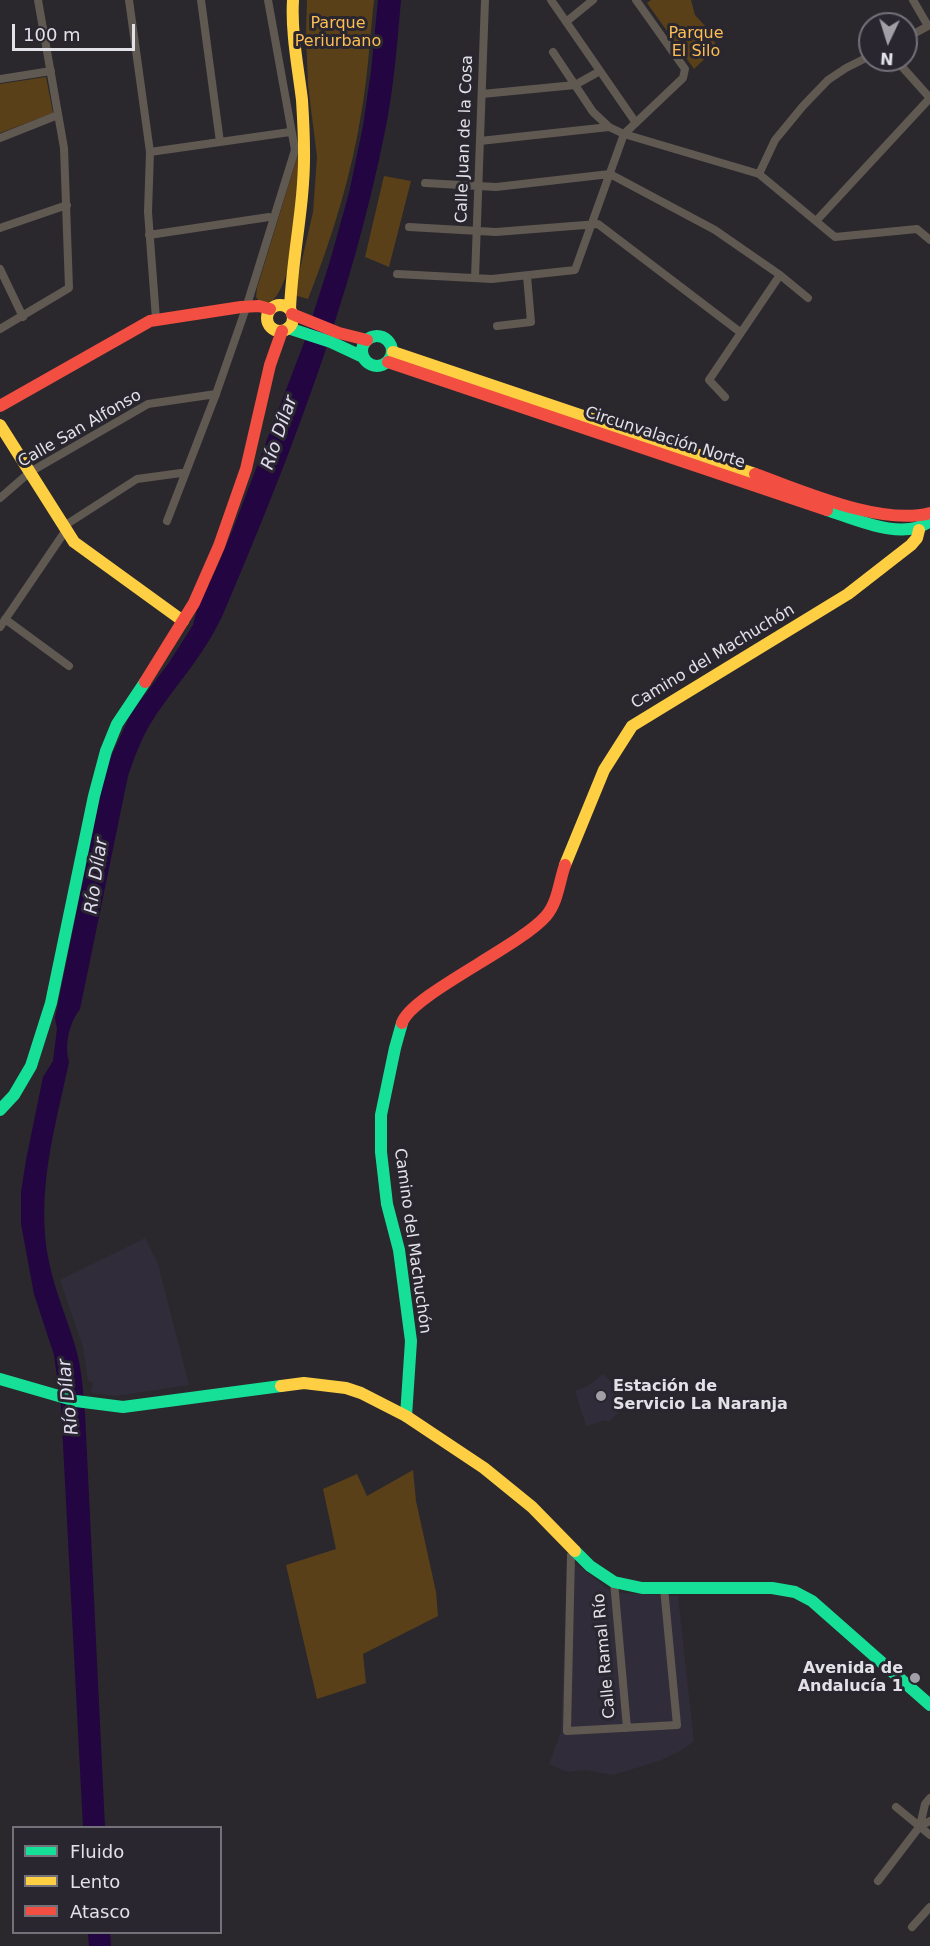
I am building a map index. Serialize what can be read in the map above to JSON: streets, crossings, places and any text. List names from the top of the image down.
{
  "streets": {
    "street": [
      "Calle Juan de la Cosa",
      "Calle San Alfonso",
      "Circunvalación Norte",
      "Camino del Machuchón",
      "Calle Ramal Río"
    ]
  },
  "crossings": [
    ["Circunvalación Norte", "Camino del Machuchón"]
  ],
  "water": ["Río Dílar"],
  "parks": ["Parque Periurbano", "Parque El Silo"],
  "places": ["Estación de Servicio La Naranja", "Avenida de Andalucía 1"],
  "legend": ["Fluido", "Lento", "Atasco"],
  "scale_bar": "100 m",
  "north": "bottom"
}
